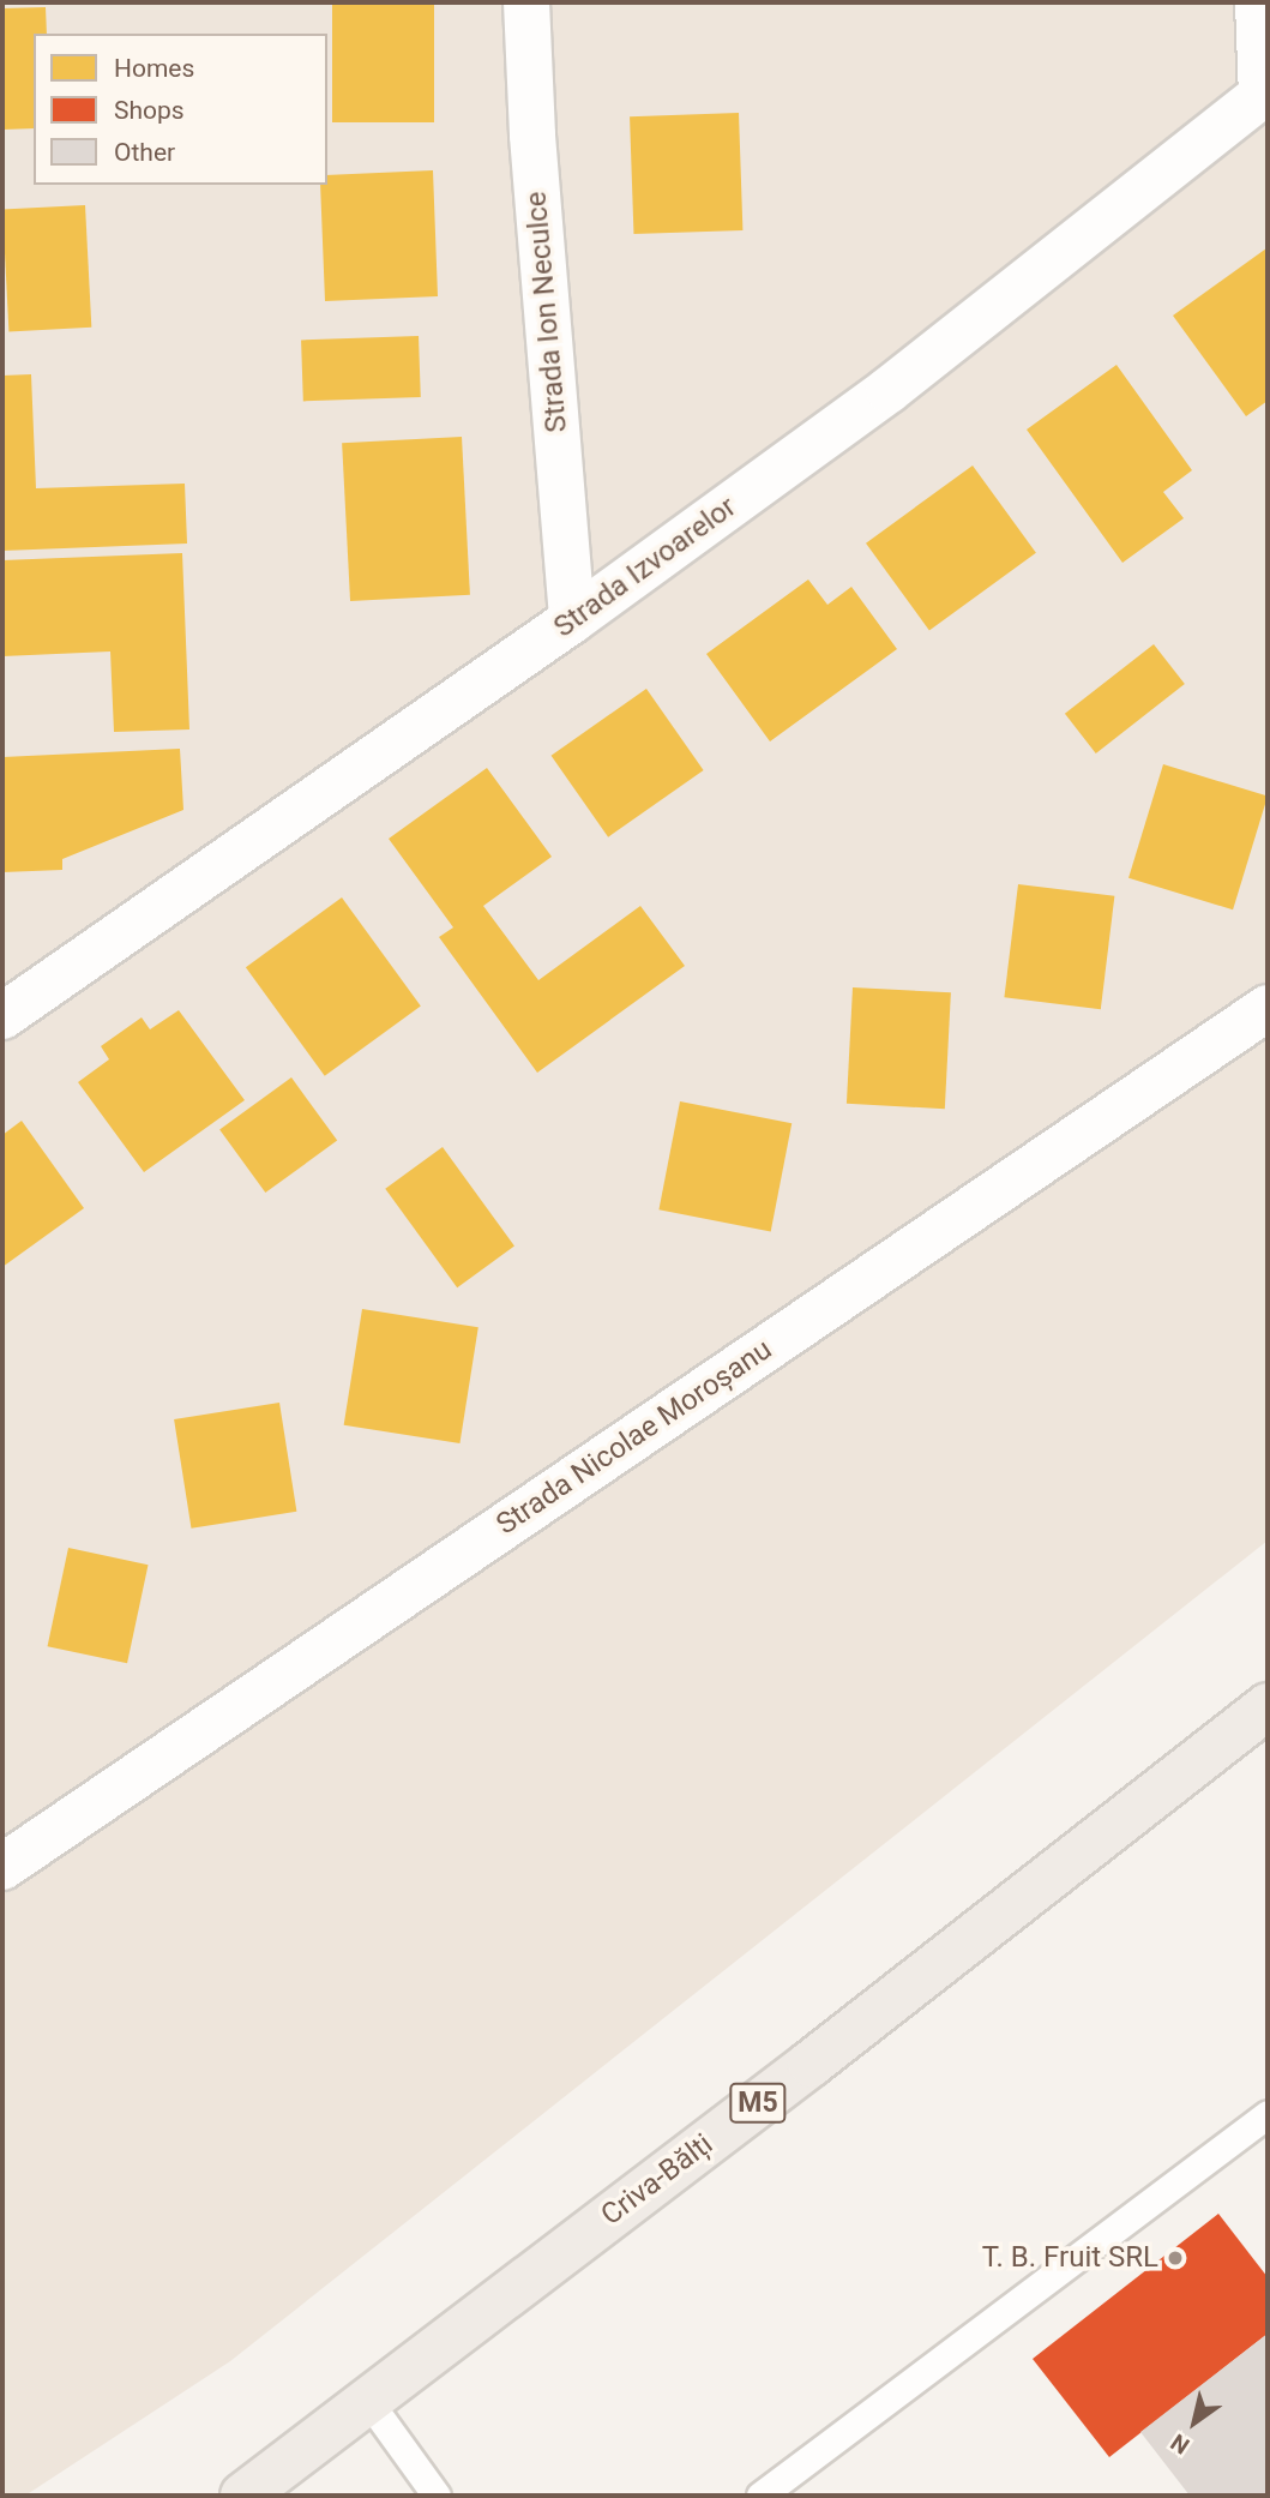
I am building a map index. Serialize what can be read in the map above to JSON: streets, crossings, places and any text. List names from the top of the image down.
{
  "streets": {
    "highway": ["M5", "Criva-Bălți"],
    "street": ["Strada Ion Neculce", "Strada Izvoarelor", "Strada Nicolae Moroșanu"]
  },
  "crossings": [
    ["Strada Ion Neculce", "Strada Izvoarelor"]
  ],
  "places": ["T. B. Fruit SRL"],
  "legend": ["Homes", "Shops", "Other"],
  "north": "bottom left"
}
